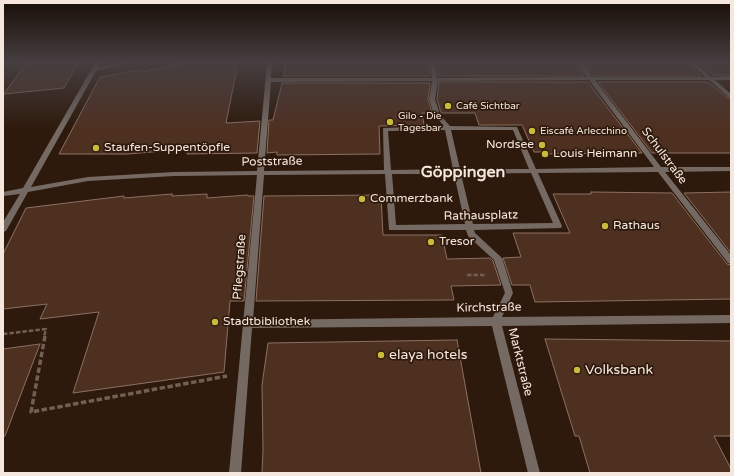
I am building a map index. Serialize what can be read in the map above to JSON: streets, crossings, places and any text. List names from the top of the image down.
{
  "streets": {
    "street": [
      "Schulstraße",
      "Poststraße",
      "Rathausplatz",
      "Pflegstraße",
      "Kirchstraße",
      "Marktstraße"
    ]
  },
  "crossings": [
    ["Schulstraße", "Poststraße"],
    ["Poststraße", "Rathausplatz"],
    ["Poststraße", "Pflegstraße"],
    ["Poststraße", "Marktstraße"],
    ["Rathausplatz", "Marktstraße"],
    ["Pflegstraße", "Kirchstraße"],
    ["Kirchstraße", "Marktstraße"]
  ],
  "districts": ["Göppingen"],
  "places": [
    "Café Sichtbar",
    "Gilo - Die Tagesbar",
    "Eiscafé Arlecchino",
    "Nordsee",
    "Staufen-Suppentöpfle",
    "Louis Heimann",
    "Commerzbank",
    "Rathaus",
    "Tresor",
    "Stadtbibliothek",
    "elaya hotels",
    "Volksbank"
  ]
}
